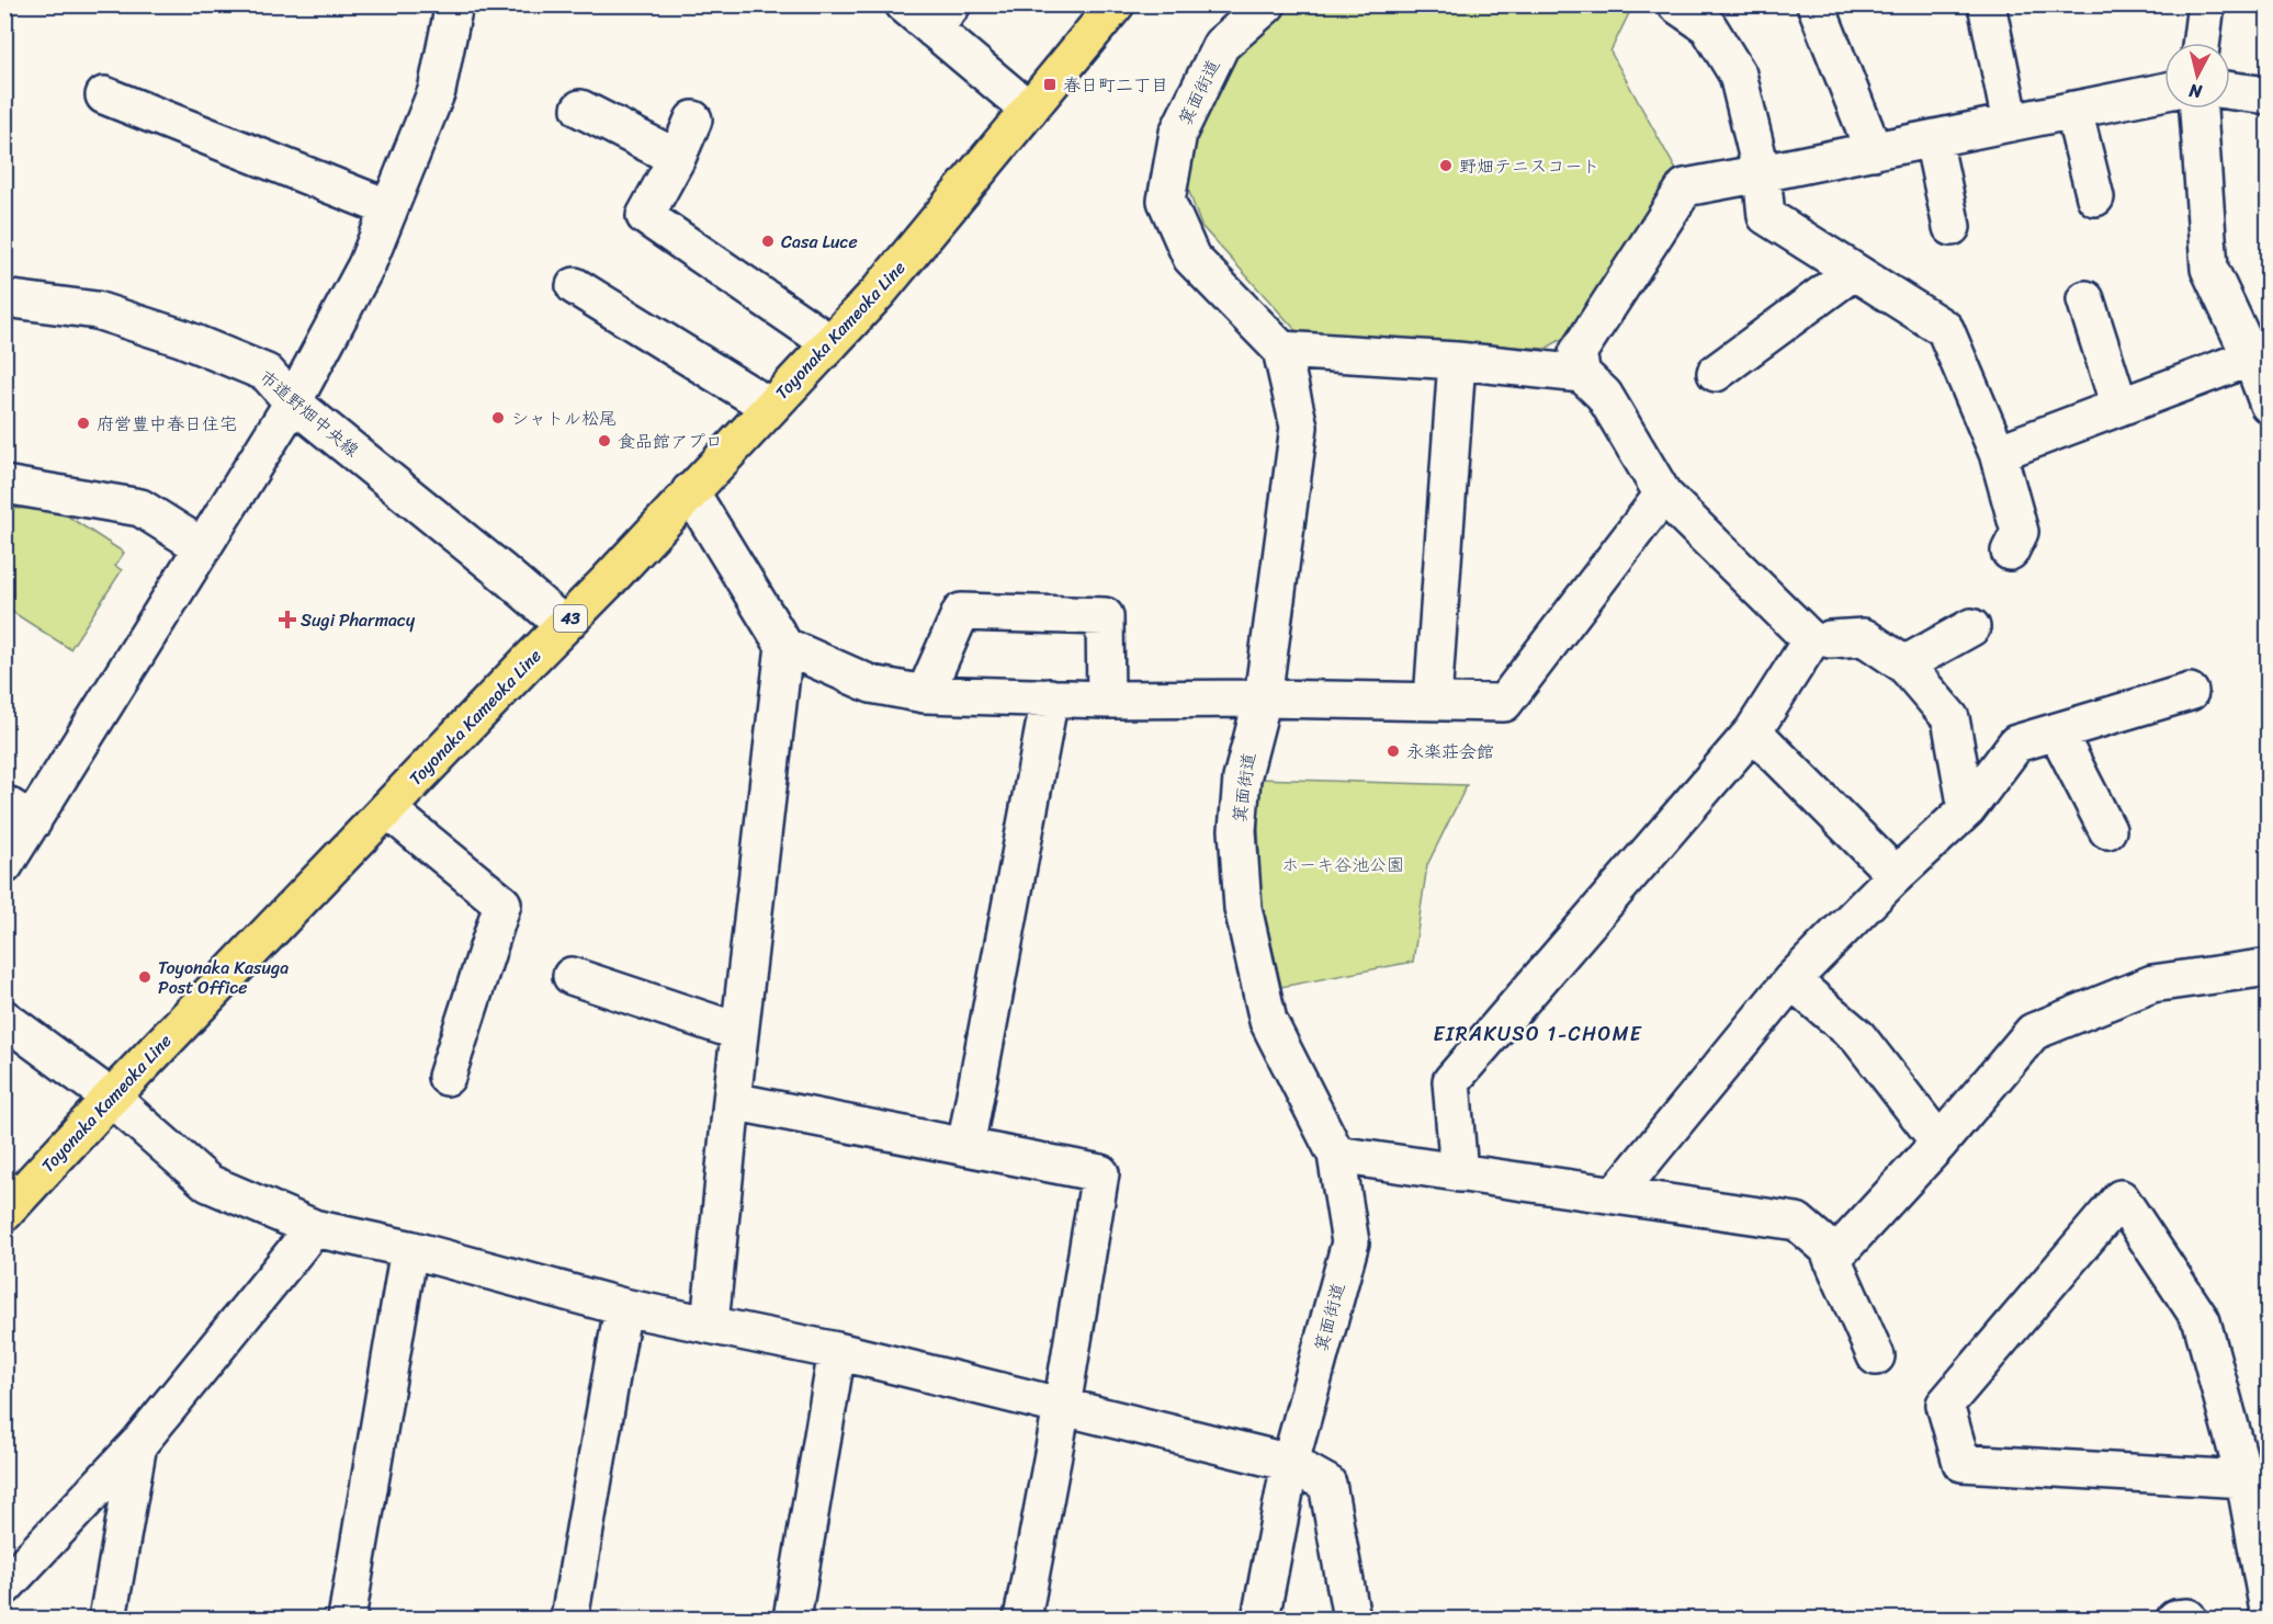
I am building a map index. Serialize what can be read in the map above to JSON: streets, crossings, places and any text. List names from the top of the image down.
{
  "streets": {
    "main road": ["Toyonaka Kameoka Line", "43"],
    "street": ["箕面街道", "市道野畑中央線"]
  },
  "crossings": [
    ["Toyonaka Kameoka Line", "市道野畑中央線"]
  ],
  "districts": ["EIRAKUSO 1-CHOME"],
  "parks": ["ホーキ谷池公園"],
  "places": {
    "transit": ["春日町二丁目"],
    "other": [
      "野畑テニスコート",
      "Casa Luce",
      "シャトル松尾",
      "府営豊中春日住宅",
      "食品館アプロ",
      "永楽荘会館",
      "Toyonaka Kasuga Post Office"
    ],
    "health": ["Sugi Pharmacy"]
  },
  "north": "bottom"
}
